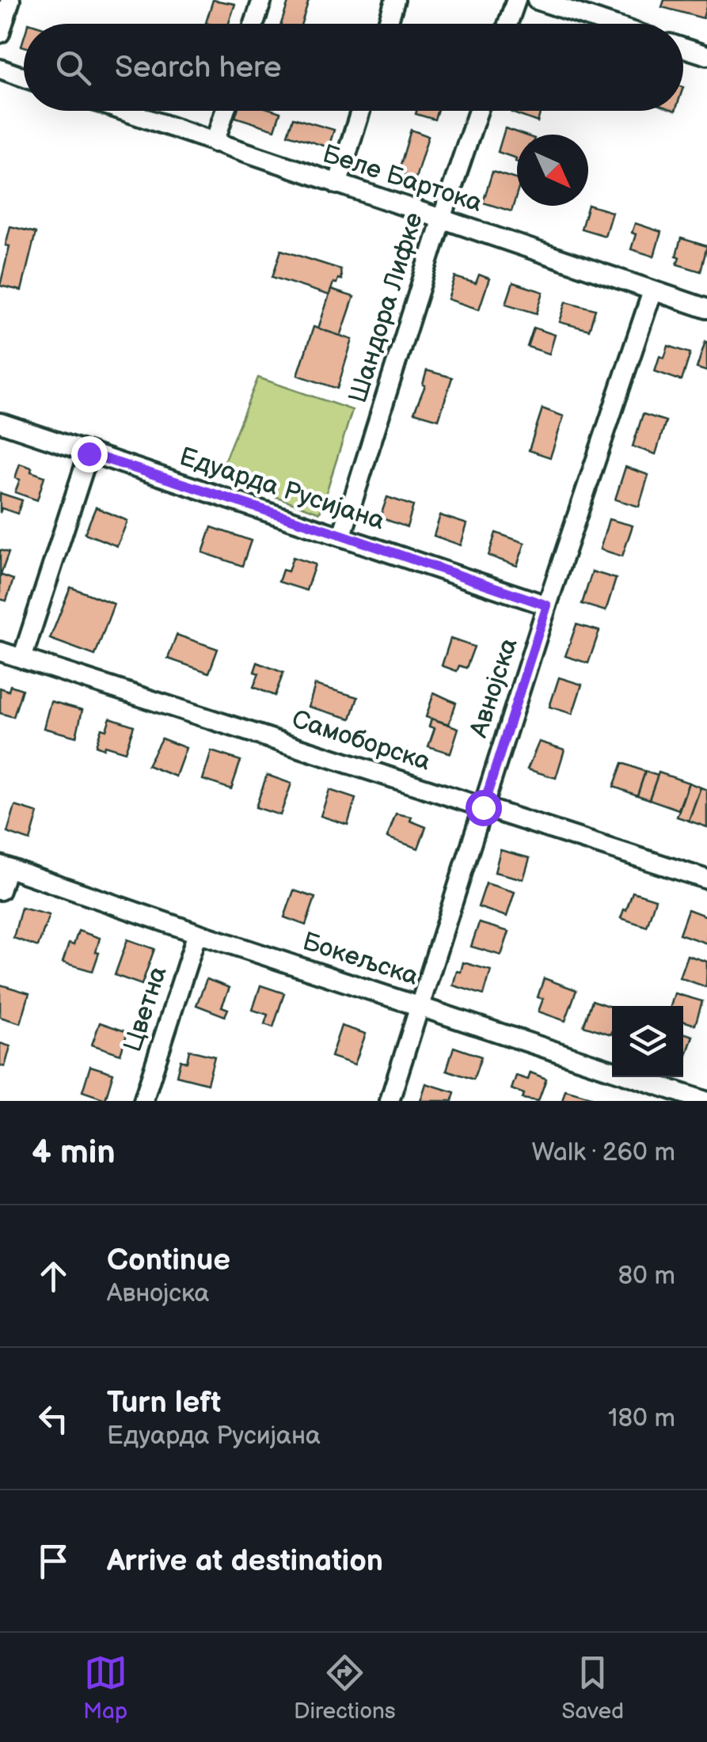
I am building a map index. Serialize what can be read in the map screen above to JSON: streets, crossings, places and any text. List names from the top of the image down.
{
  "streets": {
    "street": [
      "Беле Бартока",
      "Шандора Лифке",
      "Едуарда Русијана",
      "Авнојска",
      "Самоборска",
      "Бокељска",
      "Цветна"
    ]
  },
  "crossings": [
    ["Беле Бартока", "Шандора Лифке"],
    ["Беле Бартока", "Авнојска"],
    ["Шандора Лифке", "Едуарда Русијана"],
    ["Едуарда Русијана", "Авнојска"],
    ["Авнојска", "Самоборска"],
    ["Авнојска", "Бокељска"],
    ["Бокељска", "Цветна"]
  ],
  "north": "bottom right",
  "page": {
    "search": "Search here",
    "heading": ["4 min", "Walk · 260 m"],
    "list": [
      ["Continue", "Авнојска", "80 m"],
      ["Turn left", "Едуарда Русијана", "180 m"],
      "Arrive at destination"
    ],
    "nav": ["Map", "Directions", "Saved"]
  }
}
